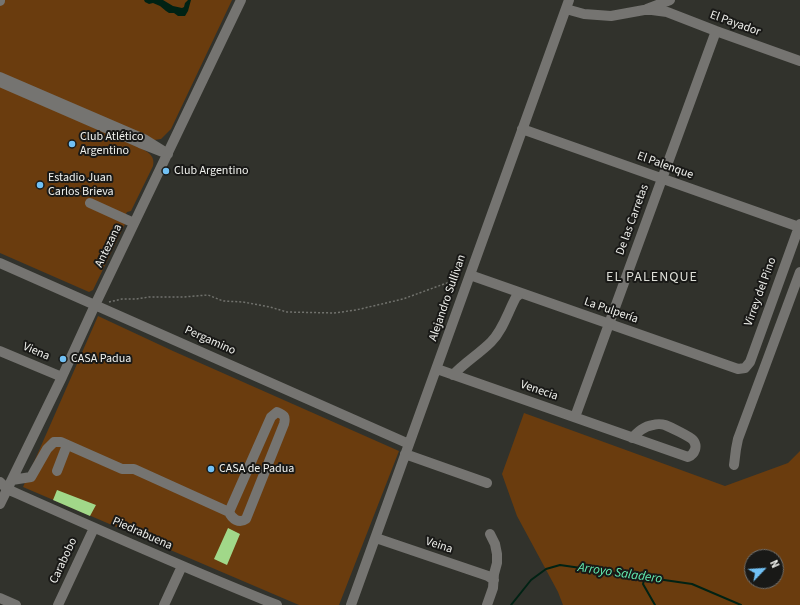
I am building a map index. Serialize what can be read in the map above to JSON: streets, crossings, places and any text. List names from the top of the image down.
{
  "streets": {
    "street": [
      "El Payador",
      "El Palenque",
      "De las Carretas",
      "Antezana",
      "Virrey del Pino",
      "Alejandro Sullivan",
      "La Pulpería",
      "Pergamino",
      "Viena",
      "Venecia",
      "Piedrabuena",
      "Veina",
      "Carabobo"
    ]
  },
  "crossings": [
    ["El Payador", "De las Carretas"],
    ["El Payador", "Alejandro Sullivan"],
    ["El Palenque", "De las Carretas"],
    ["El Palenque", "Virrey del Pino"],
    ["El Palenque", "Alejandro Sullivan"],
    ["De las Carretas", "La Pulpería"],
    ["De las Carretas", "Venecia"],
    ["Antezana", "Pergamino"],
    ["Antezana", "Viena"],
    ["Antezana", "Piedrabuena"],
    ["Virrey del Pino", "La Pulpería"],
    ["Alejandro Sullivan", "La Pulpería"],
    ["Alejandro Sullivan", "Pergamino"],
    ["Alejandro Sullivan", "Venecia"],
    ["Alejandro Sullivan", "Veina"],
    ["Piedrabuena", "Carabobo"]
  ],
  "districts": ["EL PALENQUE"],
  "water": ["Arroyo Saladero"],
  "places": [
    "Club Atlético Argentino",
    "Club Argentino",
    "Estadio Juan Carlos Brieva",
    "CASA Padua",
    "CASA de Padua"
  ],
  "north": "top right"
}
